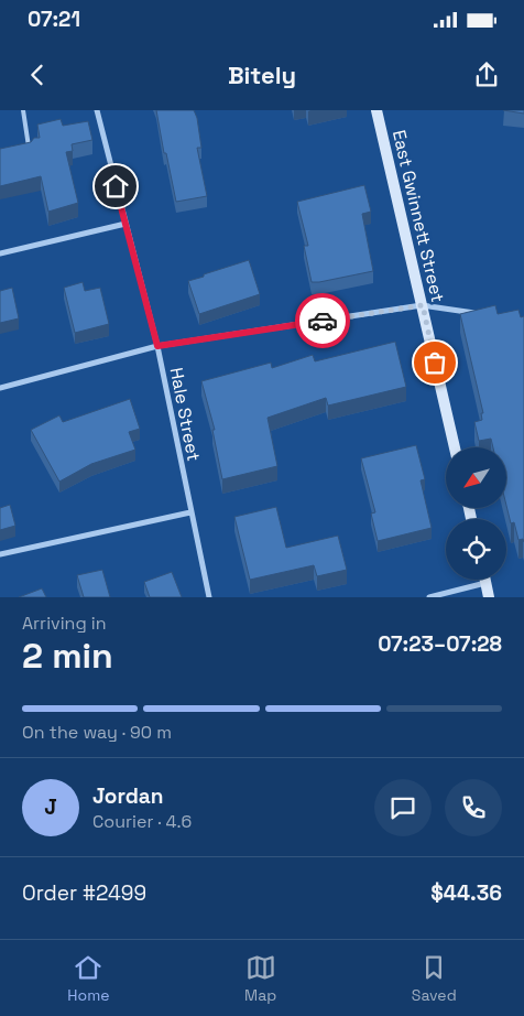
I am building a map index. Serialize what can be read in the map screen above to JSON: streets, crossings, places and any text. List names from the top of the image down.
{
  "streets": {
    "main road": ["East Gwinnett Street"],
    "street": ["Hale Street"]
  },
  "north": "bottom left",
  "page": {
    "status": "07:21",
    "header": "Bitely",
    "heading": ["2 min", "Arriving in", "07:23–07:28"],
    "panel": [
      "Jordan",
      "Courier · 4.6",
      "Order #2499",
      "$44.36"
    ],
    "bar": "On the way · 90 m",
    "round": "J",
    "tabs": ["Home", "Map", "Saved"]
  }
}
